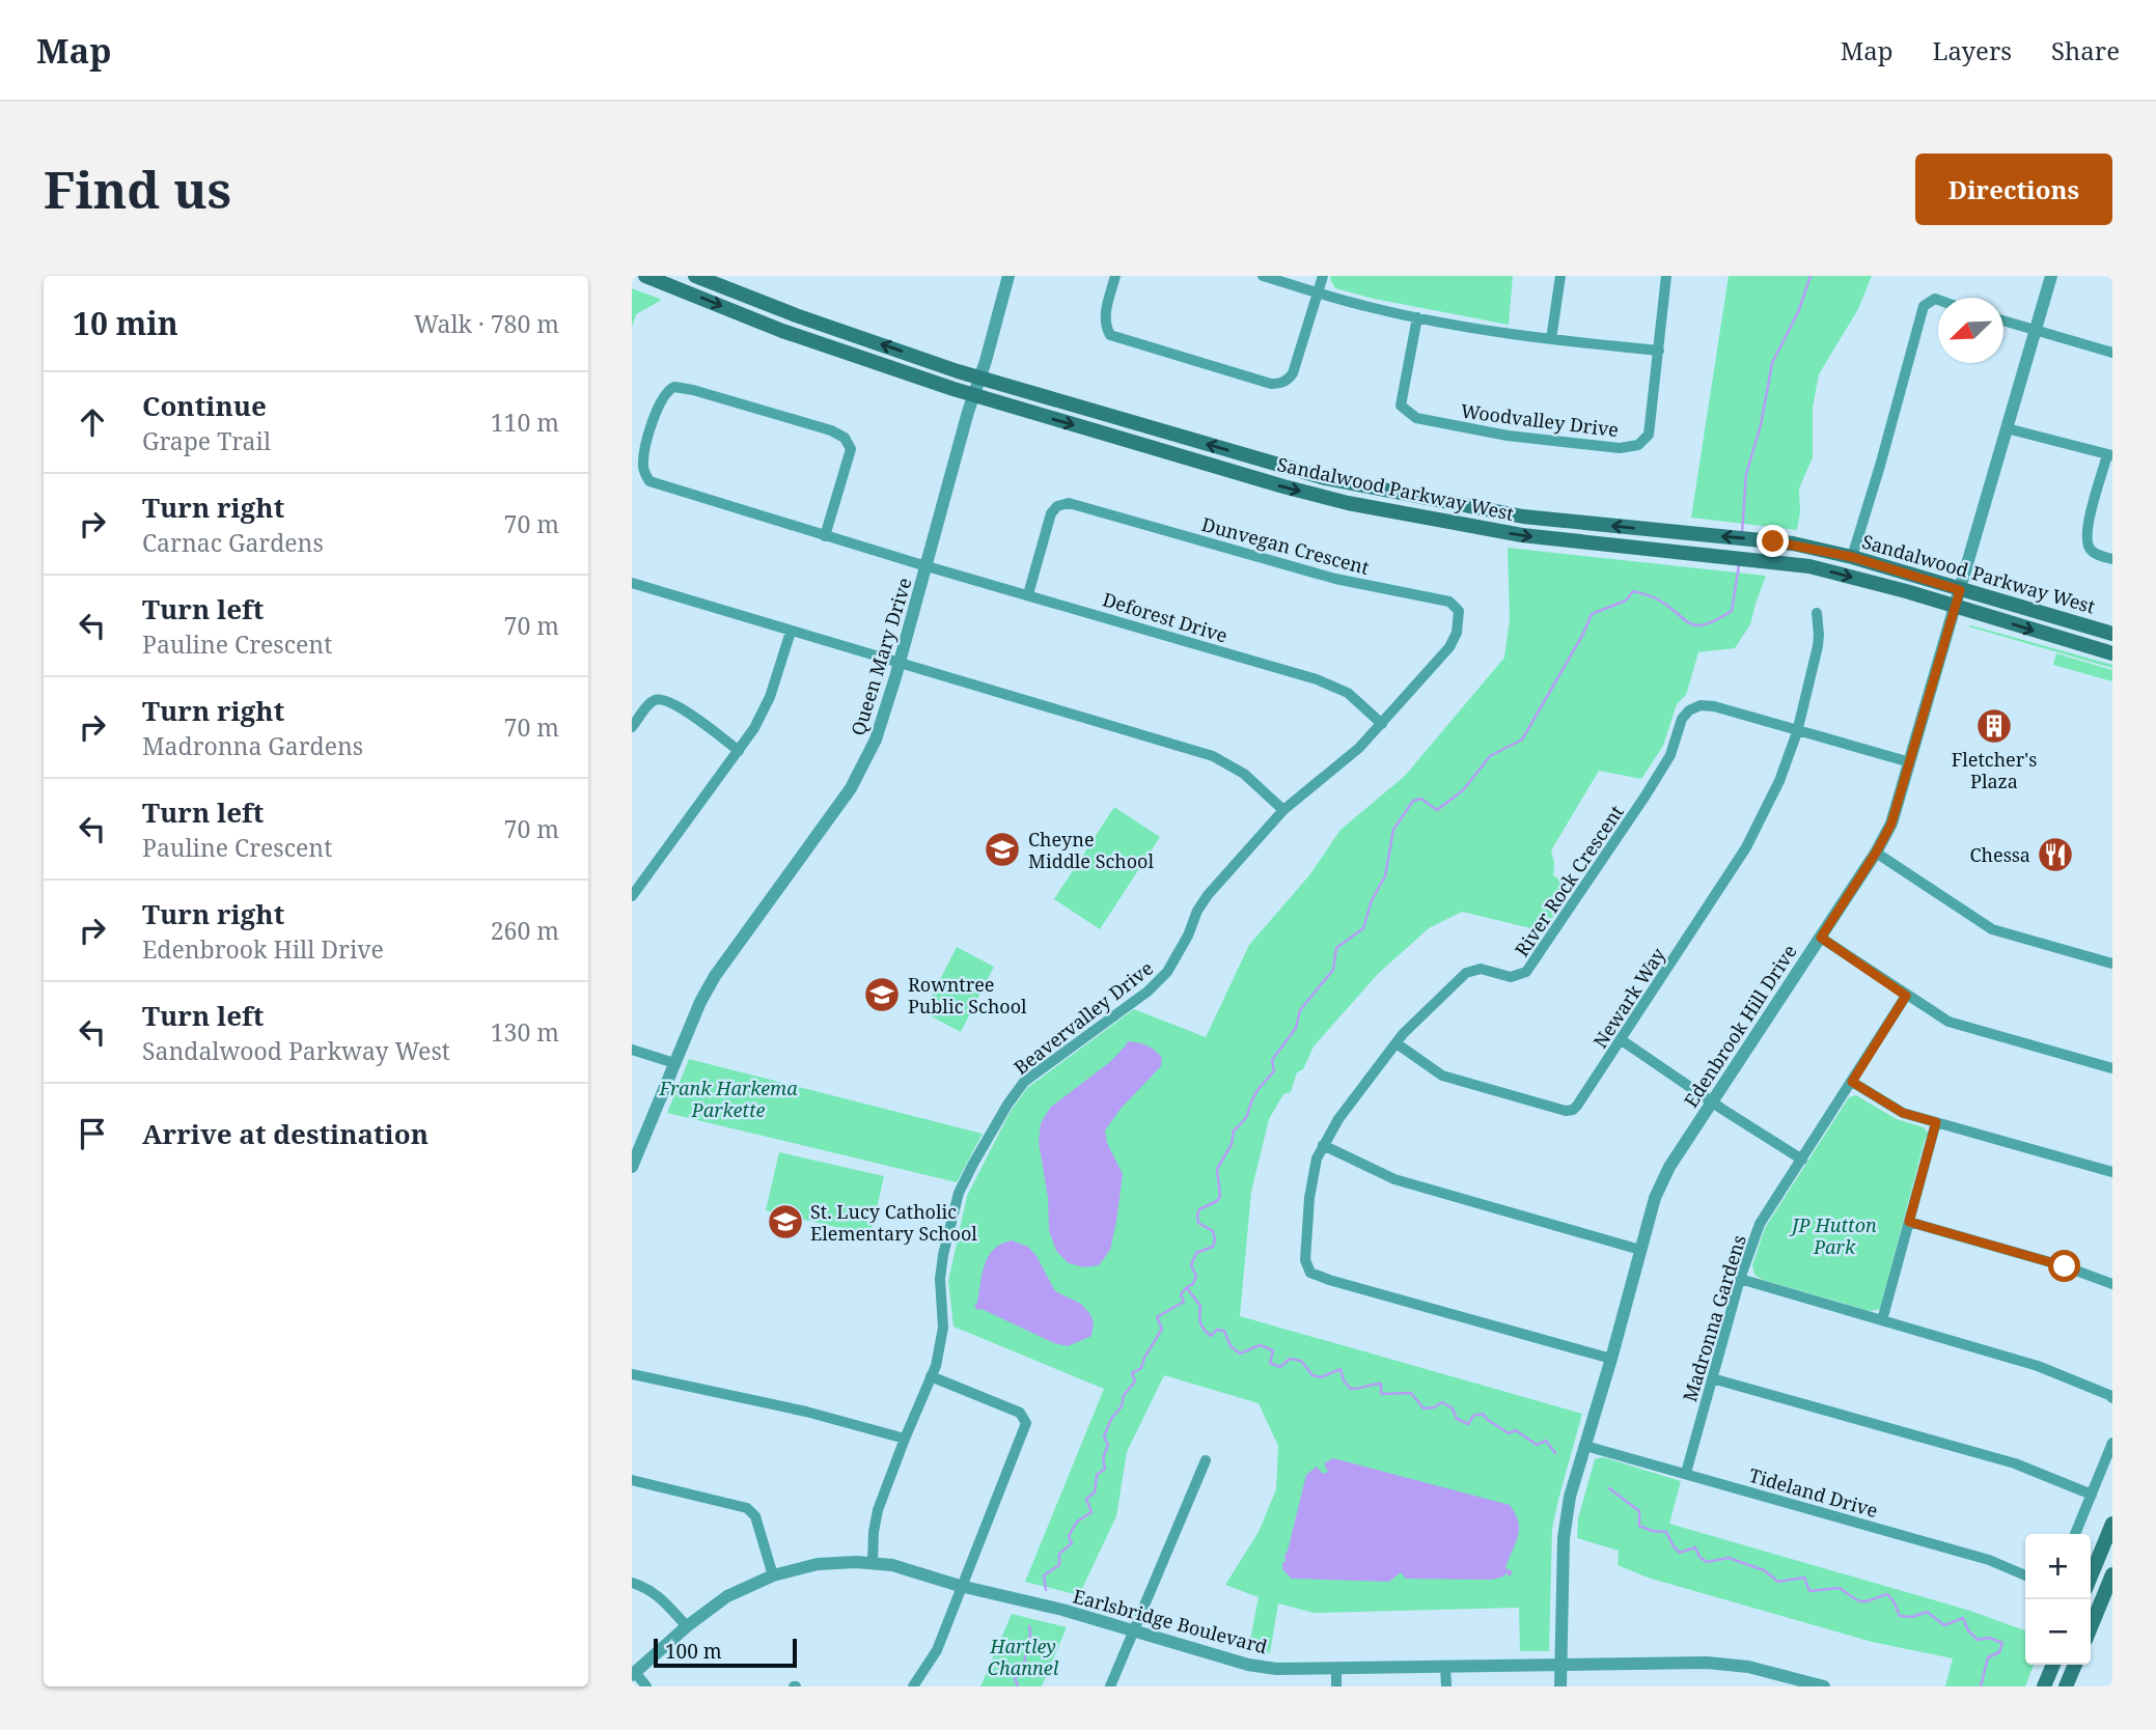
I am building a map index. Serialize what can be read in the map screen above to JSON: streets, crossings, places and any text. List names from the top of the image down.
{
  "streets": {
    "main road": ["Sandalwood Parkway West"],
    "street": [
      "Woodvalley Drive",
      "Dunvegan Crescent",
      "Deforest Drive",
      "Queen Mary Drive",
      "River Rock Crescent",
      "Newark Way",
      "Beavervalley Drive",
      "Edenbrook Hill Drive",
      "Madronna Gardens",
      "Tideland Drive",
      "Earlsbridge Boulevard"
    ]
  },
  "crossings": [
    ["Sandalwood Parkway West", "Queen Mary Drive"],
    ["Sandalwood Parkway West", "Edenbrook Hill Drive"],
    ["Dunvegan Crescent", "Deforest Drive"],
    ["Dunvegan Crescent", "Beavervalley Drive"],
    ["Deforest Drive", "Queen Mary Drive"],
    ["River Rock Crescent", "Newark Way"],
    ["River Rock Crescent", "Edenbrook Hill Drive"],
    ["Beavervalley Drive", "Earlsbridge Boulevard"],
    ["Edenbrook Hill Drive", "Tideland Drive"],
    ["Edenbrook Hill Drive", "Earlsbridge Boulevard"],
    ["Madronna Gardens", "Tideland Drive"]
  ],
  "parks": ["Frank Harkema Parkette", "JP Hutton Park", "Hartley Channel"],
  "places": {
    "building": ["Fletcher's Plaza"],
    "school or university": ["Cheyne Middle School", "Rowntree Public School", "St. Lucy Catholic Elementary School"],
    "restaurant": ["Chessa"]
  },
  "scale_bar": "100 m",
  "north": "bottom left",
  "page": {
    "header": "Map",
    "nav": ["Map", "Layers", "Share"],
    "buttons": "Directions",
    "title": "Find us",
    "heading": ["10 min", "Walk · 780 m"],
    "list": [
      ["Continue", "Grape Trail", "110 m"],
      ["Turn right", "Carnac Gardens", "70 m"],
      ["Turn left", "Pauline Crescent", "70 m"],
      ["Turn right", "Madronna Gardens", "70 m"],
      ["Turn left", "Pauline Crescent", "70 m"],
      ["Turn right", "Edenbrook Hill Drive", "260 m"],
      ["Turn left", "Sandalwood Parkway West", "130 m"],
      "Arrive at destination"
    ],
    "map_buttons": ["+", "−"],
    "scale": "100 m"
  }
}
